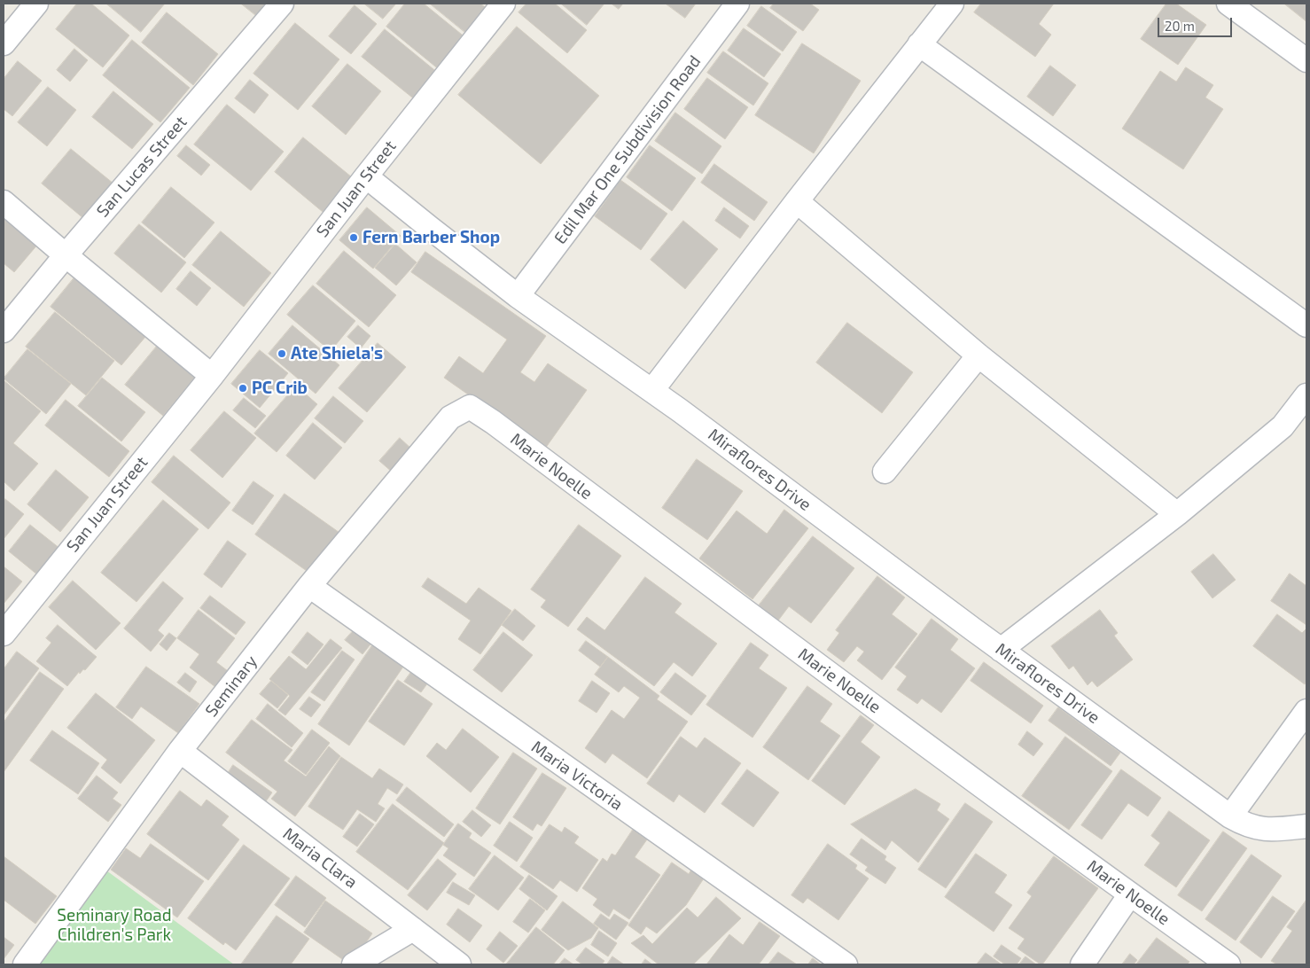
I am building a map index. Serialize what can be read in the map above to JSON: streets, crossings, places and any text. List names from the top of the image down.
{
  "streets": {
    "street": [
      "Edil Mar One Subdivision Road",
      "San Lucas Street",
      "San Juan Street",
      "Marie Noelle",
      "Miraflores Drive",
      "Seminary",
      "Maria Victoria",
      "Maria Clara"
    ]
  },
  "crossings": [
    ["Edil Mar One Subdivision Road", "Miraflores Drive"],
    ["San Juan Street", "Miraflores Drive"],
    ["Marie Noelle", "Seminary"],
    ["Seminary", "Maria Victoria"],
    ["Seminary", "Maria Clara"]
  ],
  "parks": ["Seminary Road Children's Park"],
  "places": ["Fern Barber Shop", "Ate Shiela’s", "PC Crib"],
  "scale_bar": "20 m"
}
